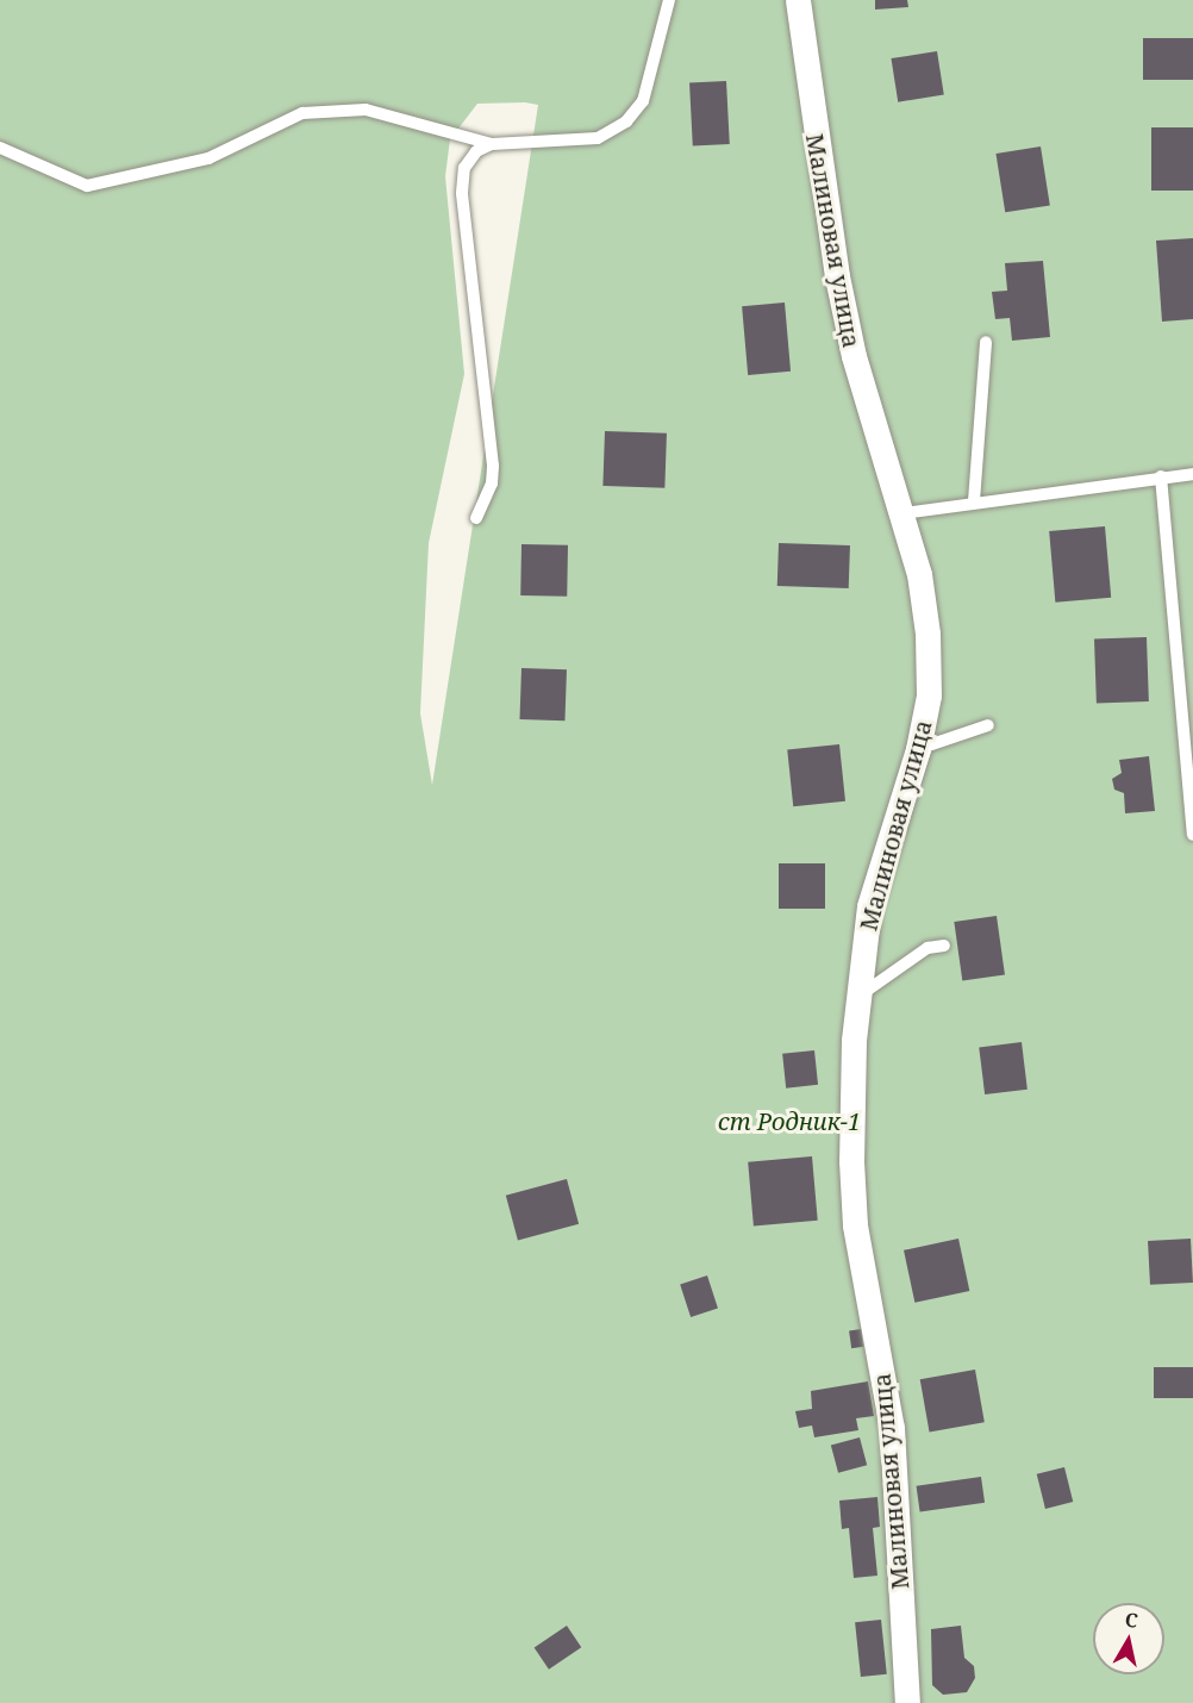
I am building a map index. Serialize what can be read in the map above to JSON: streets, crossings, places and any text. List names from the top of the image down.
{
  "streets": {
    "street": ["Малиновая улица"]
  },
  "parks": ["ст Родник-1"],
  "north": "top"
}
